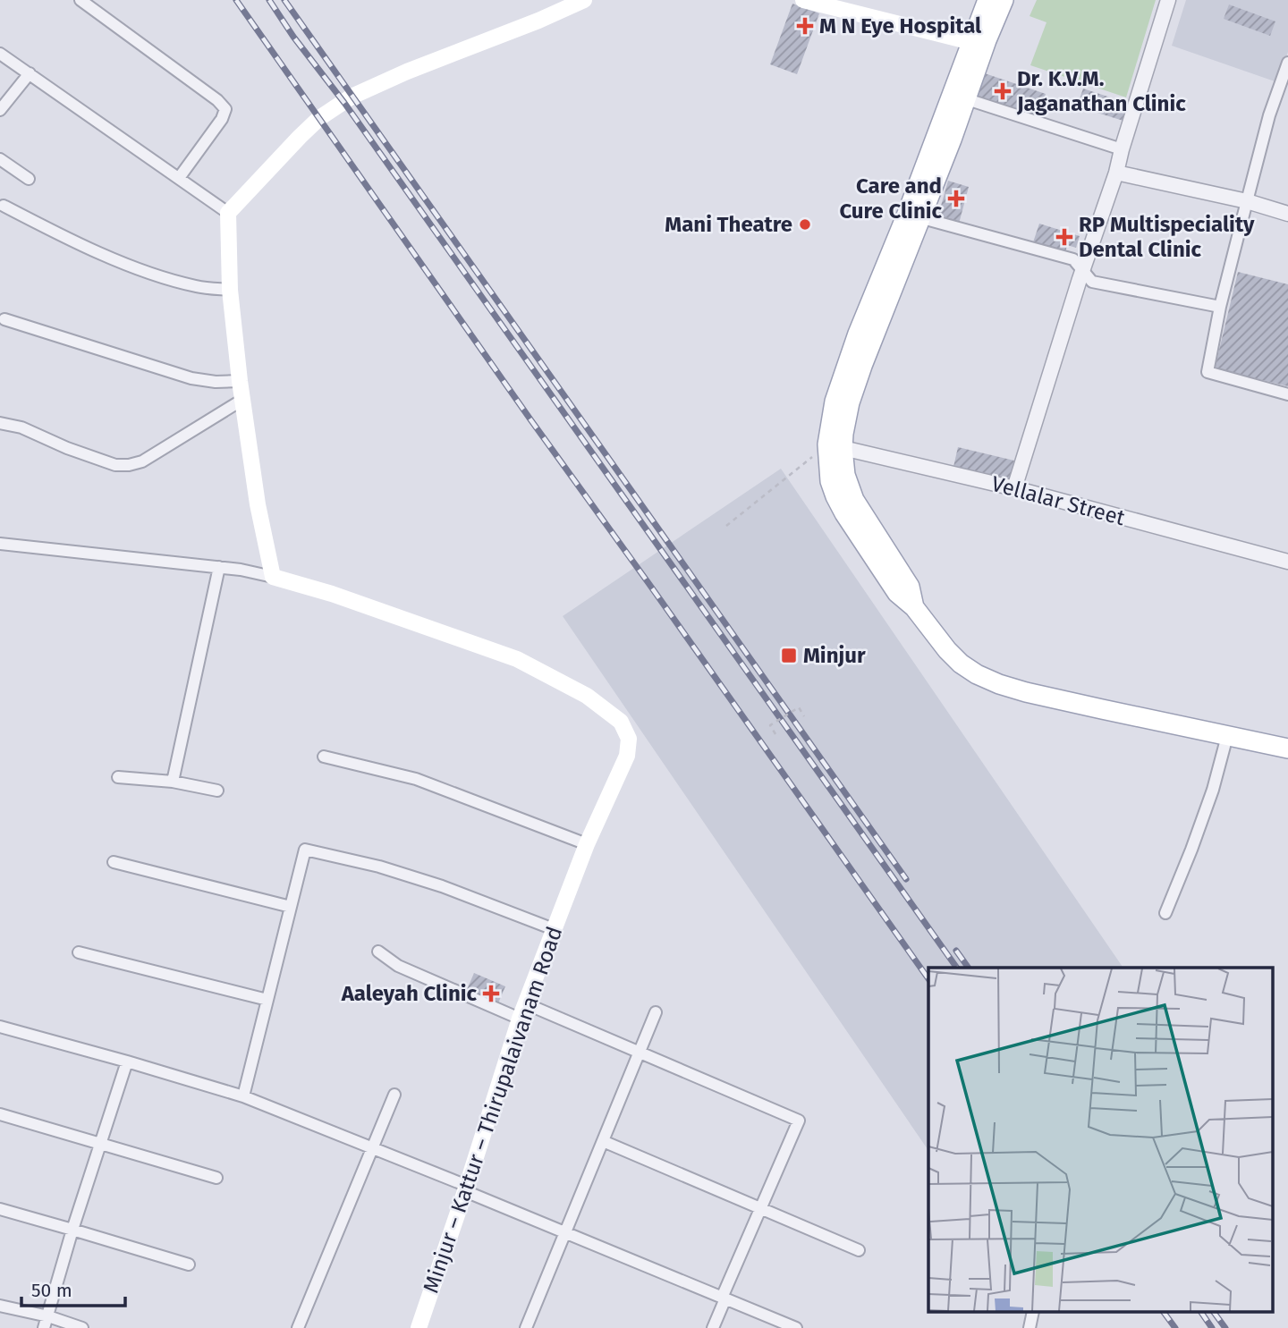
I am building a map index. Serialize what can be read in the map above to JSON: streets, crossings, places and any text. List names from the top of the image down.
{
  "streets": {
    "main road": ["Minjur – Kattur – Thirupalaivanam Road"],
    "street": ["Vellalar Street"]
  },
  "places": {
    "health": [
      "M N Eye Hospital",
      "Dr. K.V.M. Jaganathan Clinic",
      "Care and Cure Clinic",
      "RP Multispeciality Dental Clinic",
      "Aaleyah Clinic"
    ],
    "other": ["Mani Theatre"],
    "transit": ["Minjur"]
  },
  "scale_bar": "50 m"
}
